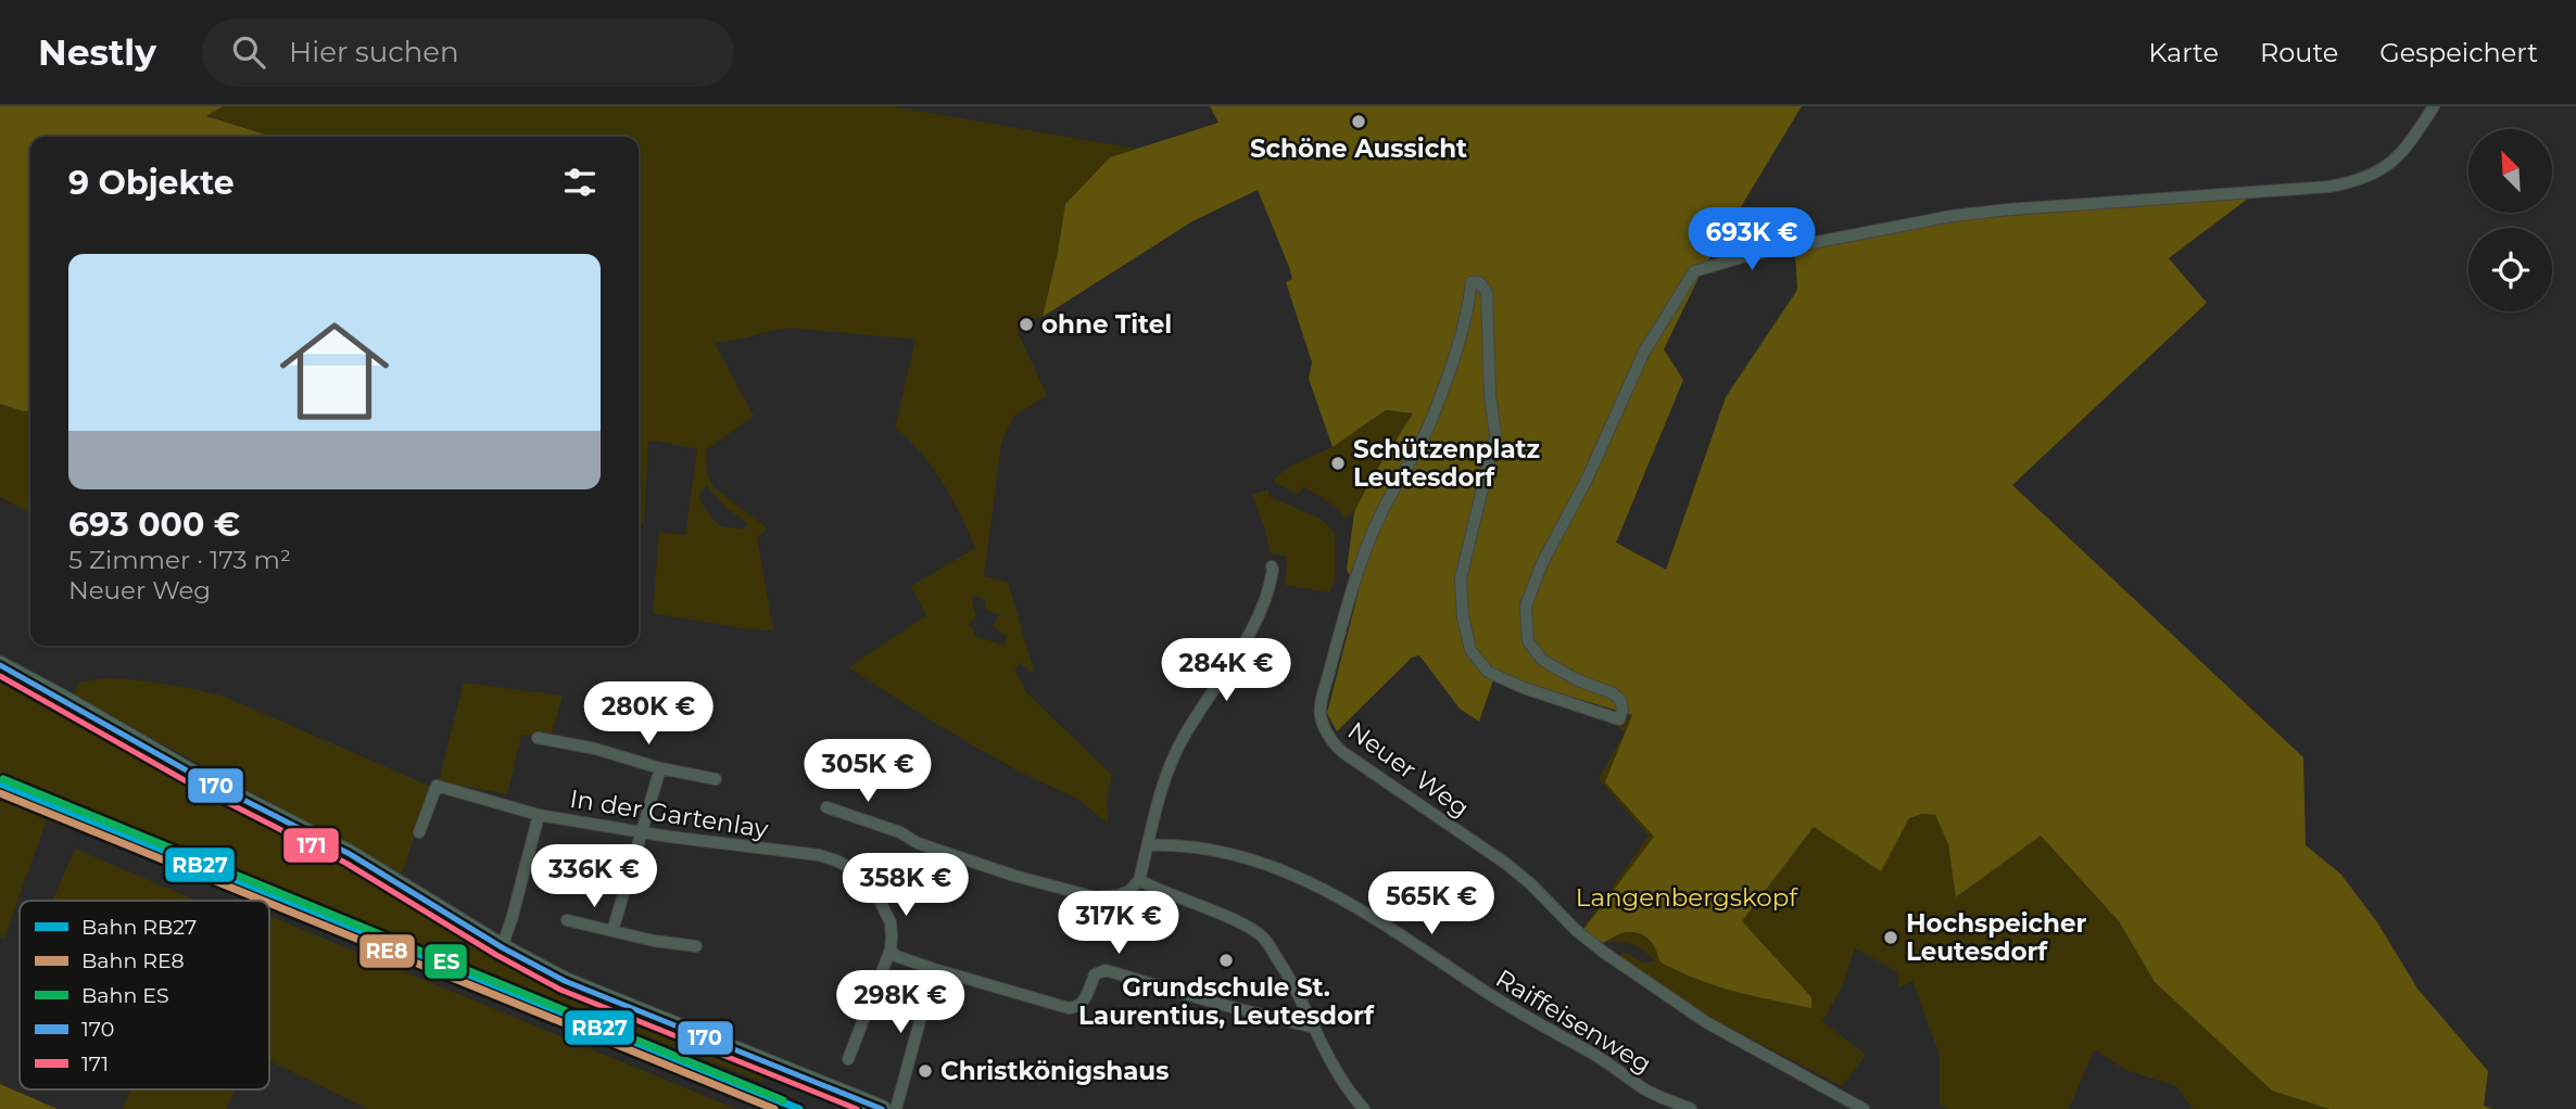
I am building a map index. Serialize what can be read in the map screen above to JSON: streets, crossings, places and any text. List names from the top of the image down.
{
  "streets": {
    "street": ["Neuer Weg", "In der Gartenlay", "Raiffeisenweg"]
  },
  "parks": ["Langenbergskopf"],
  "places": [
    "Schöne Aussicht",
    "ohne Titel",
    "Schützenplatz Leutesdorf",
    "Hochspeicher Leutesdorf",
    "Grundschule St. Laurentius, Leutesdorf",
    "Christkönigshaus"
  ],
  "lines": [
    "transit line 170",
    "transit line 171",
    "rail line ES",
    "rail line RB27",
    "rail line RE8"
  ],
  "legend": [
    "Bahn RB27",
    "Bahn RE8",
    "Bahn ES",
    "170",
    "171"
  ],
  "north": "top left",
  "page": {
    "header": "Nestly",
    "search": "Hier suchen",
    "nav": ["Karte", "Route", "Gespeichert"],
    "heading": "9 Objekte",
    "price": [
      "693K €",
      "284K €",
      "280K €",
      "305K €",
      "336K €",
      "358K €",
      "565K €",
      "317K €",
      "298K €"
    ],
    "list": [
      {
        "name": "693 000 €",
        "note": "5 Zimmer · 173 m² · Neuer Weg"
      }
    ]
  }
}
